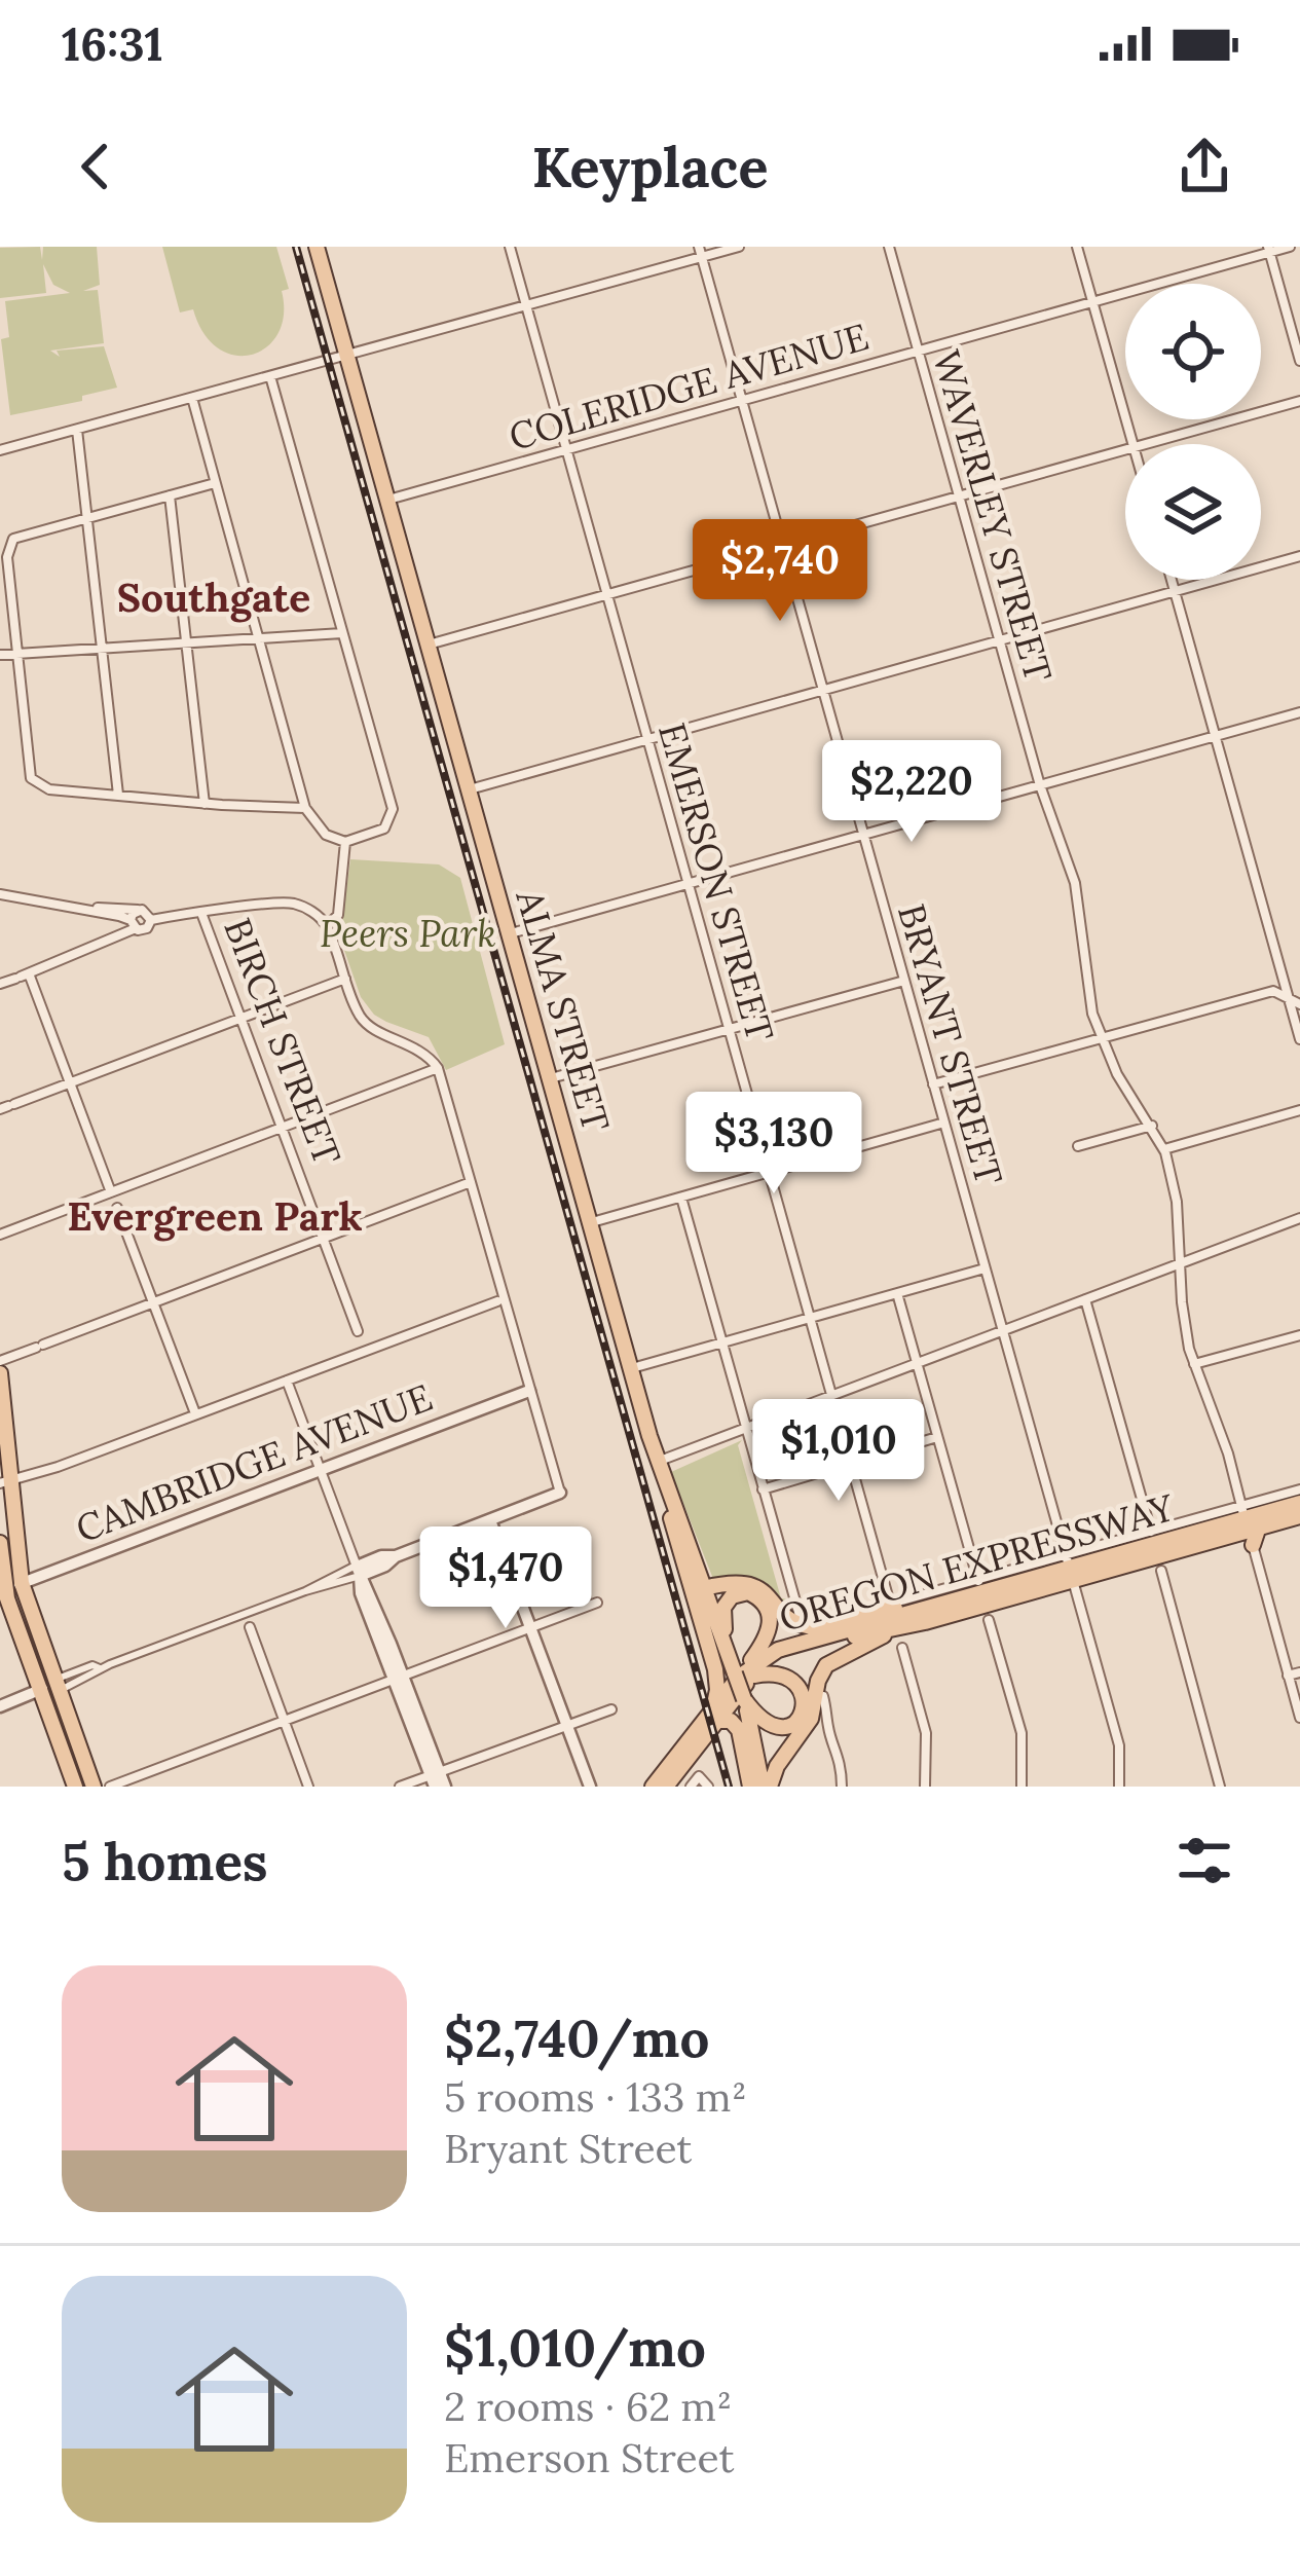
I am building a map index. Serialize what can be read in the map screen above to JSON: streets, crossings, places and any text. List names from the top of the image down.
{
  "streets": {
    "main road": ["ALMA STREET", "OREGON EXPRESSWAY"],
    "street": [
      "COLERIDGE AVENUE",
      "WAVERLEY STREET",
      "EMERSON STREET",
      "BIRCH STREET",
      "BRYANT STREET",
      "CAMBRIDGE AVENUE"
    ]
  },
  "crossings": [
    ["COLERIDGE AVENUE", "WAVERLEY STREET"],
    ["COLERIDGE AVENUE", "EMERSON STREET"],
    ["COLERIDGE AVENUE", "ALMA STREET"],
    ["COLERIDGE AVENUE", "BRYANT STREET"],
    ["WAVERLEY STREET", "OREGON EXPRESSWAY"],
    ["ALMA STREET", "OREGON EXPRESSWAY"],
    ["BRYANT STREET", "OREGON EXPRESSWAY"]
  ],
  "districts": ["Southgate", "Evergreen Park"],
  "parks": ["Peers Park"],
  "page": {
    "status": "16:31",
    "header": "Keyplace",
    "price": [
      "$2,740",
      "$2,220",
      "$3,130",
      "$1,010",
      "$1,470"
    ],
    "heading": "5 homes",
    "list": [
      {
        "name": "$2,740/mo",
        "note": "5 rooms · 133 m² · Bryant Street"
      },
      {
        "name": "$1,010/mo",
        "note": "2 rooms · 62 m² · Emerson Street"
      }
    ]
  }
}
